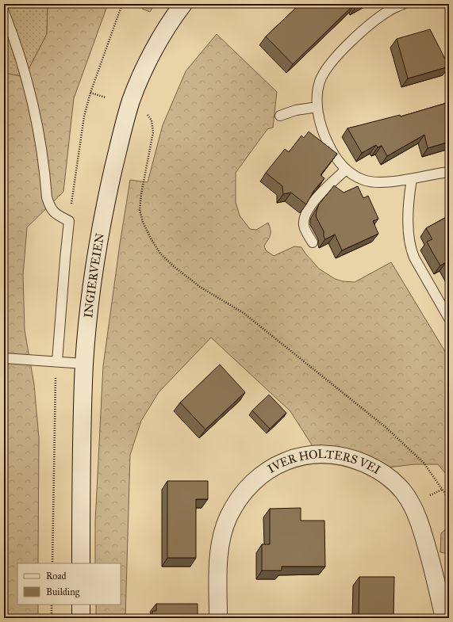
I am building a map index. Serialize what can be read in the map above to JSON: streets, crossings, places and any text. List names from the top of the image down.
{
  "streets": {
    "main road": ["INGIERVEIEN", "IVER HOLTERS VEI"]
  },
  "legend": ["Road", "Building"]
}
